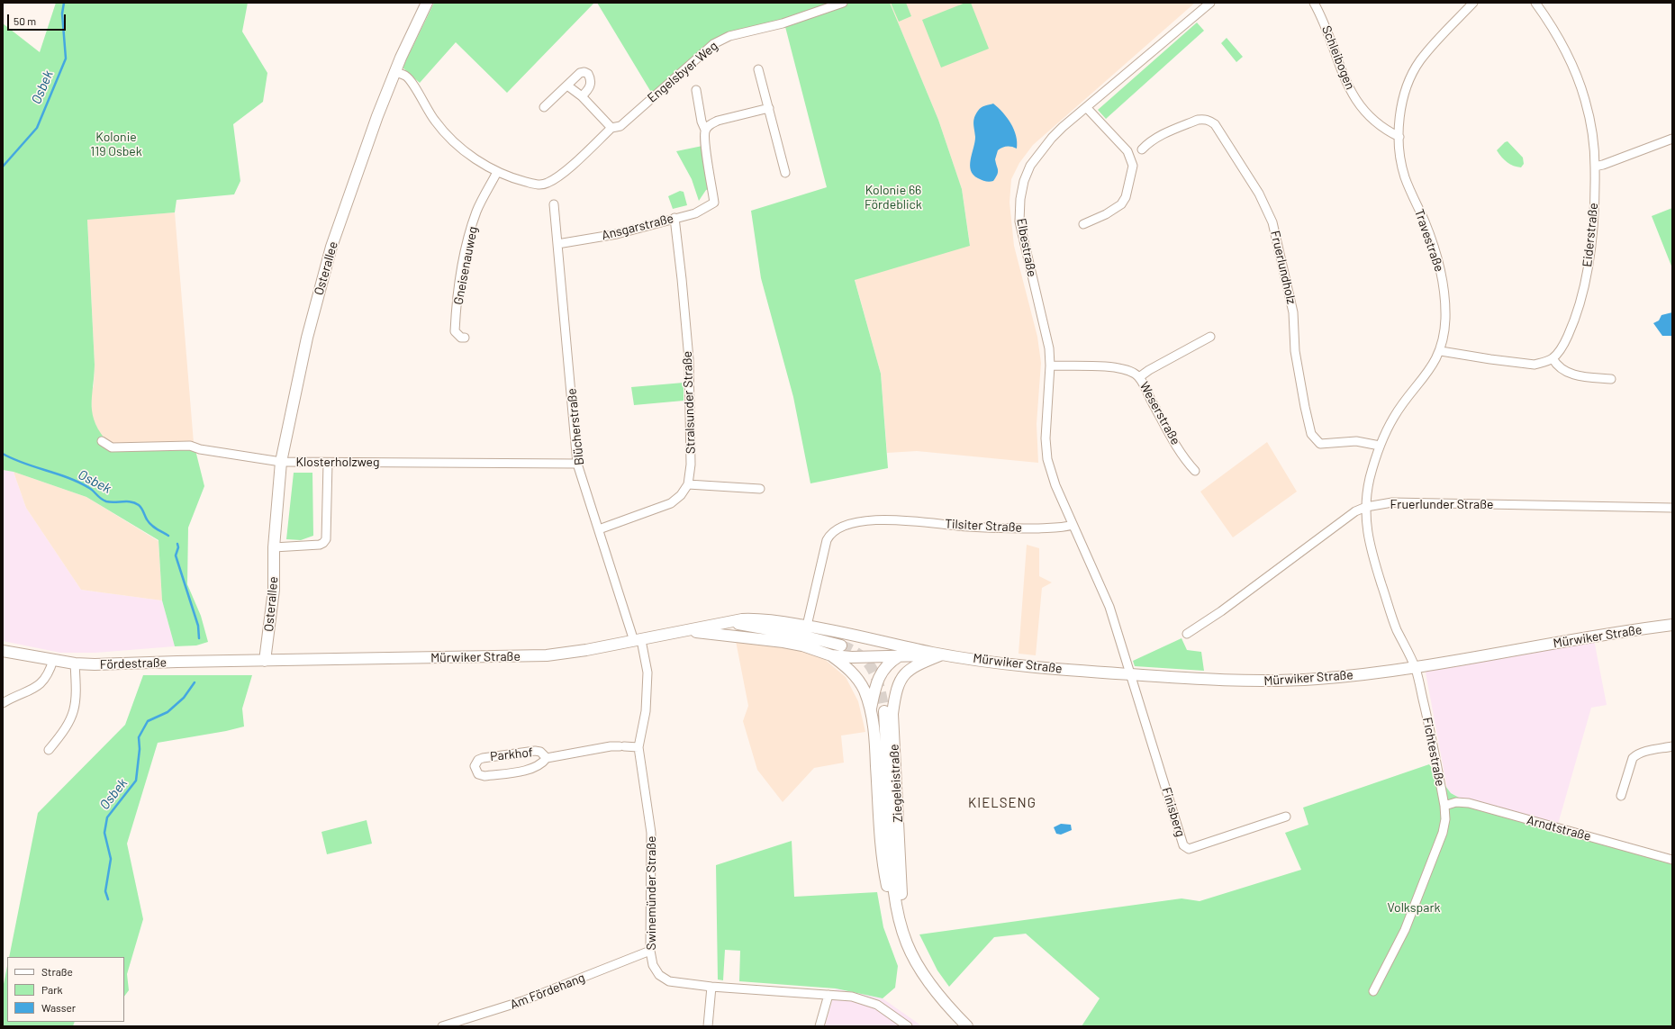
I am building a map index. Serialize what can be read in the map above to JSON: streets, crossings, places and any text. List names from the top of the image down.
{
  "streets": {
    "main road": [
      "Osterallee",
      "Mürwiker Straße",
      "Fördestraße",
      "Ziegeleistraße"
    ],
    "street": [
      "Schleibogen",
      "Engelsbyer Weg",
      "Ansgarstraße",
      "Eiderstraße",
      "Travestraße",
      "Elbestraße",
      "Gneisenauweg",
      "Fruerlundholz",
      "Stralsunder Straße",
      "Weserstraße",
      "Blücherstraße",
      "Klosterholzweg",
      "Fruerlunder Straße",
      "Tilsiter Straße",
      "Fichtestraße",
      "Parkhof",
      "Finisberg",
      "Arndtstraße",
      "Swinemünder Straße",
      "Am Fördehang"
    ]
  },
  "crossings": [
    ["Schleibogen", "Travestraße"],
    ["Engelsbyer Weg", "Gneisenauweg"],
    ["Ansgarstraße", "Stralsunder Straße"],
    ["Ansgarstraße", "Blücherstraße"],
    ["Travestraße", "Fruerlundholz"],
    ["Travestraße", "Fruerlunder Straße"],
    ["Travestraße", "Fichtestraße"],
    ["Elbestraße", "Weserstraße"],
    ["Elbestraße", "Tilsiter Straße"],
    ["Osterallee", "Klosterholzweg"],
    ["Osterallee", "Mürwiker Straße"],
    ["Osterallee", "Fördestraße"],
    ["Blücherstraße", "Klosterholzweg"],
    ["Blücherstraße", "Mürwiker Straße"],
    ["Blücherstraße", "Swinemünder Straße"],
    ["Fruerlunder Straße", "Fichtestraße"],
    ["Tilsiter Straße", "Mürwiker Straße"],
    ["Mürwiker Straße", "Fördestraße"],
    ["Mürwiker Straße", "Fichtestraße"],
    ["Mürwiker Straße", "Ziegeleistraße"],
    ["Mürwiker Straße", "Finisberg"],
    ["Mürwiker Straße", "Swinemünder Straße"],
    ["Fichtestraße", "Arndtstraße"],
    ["Parkhof", "Swinemünder Straße"],
    ["Swinemünder Straße", "Am Fördehang"]
  ],
  "districts": ["KIELSENG"],
  "water": ["Osbek"],
  "parks": ["Kolonie 119 Osbek", "Kolonie 66 Fördeblick", "Volkspark"],
  "legend": ["Straße", "Park", "Wasser"],
  "scale_bar": "50 m"
}
